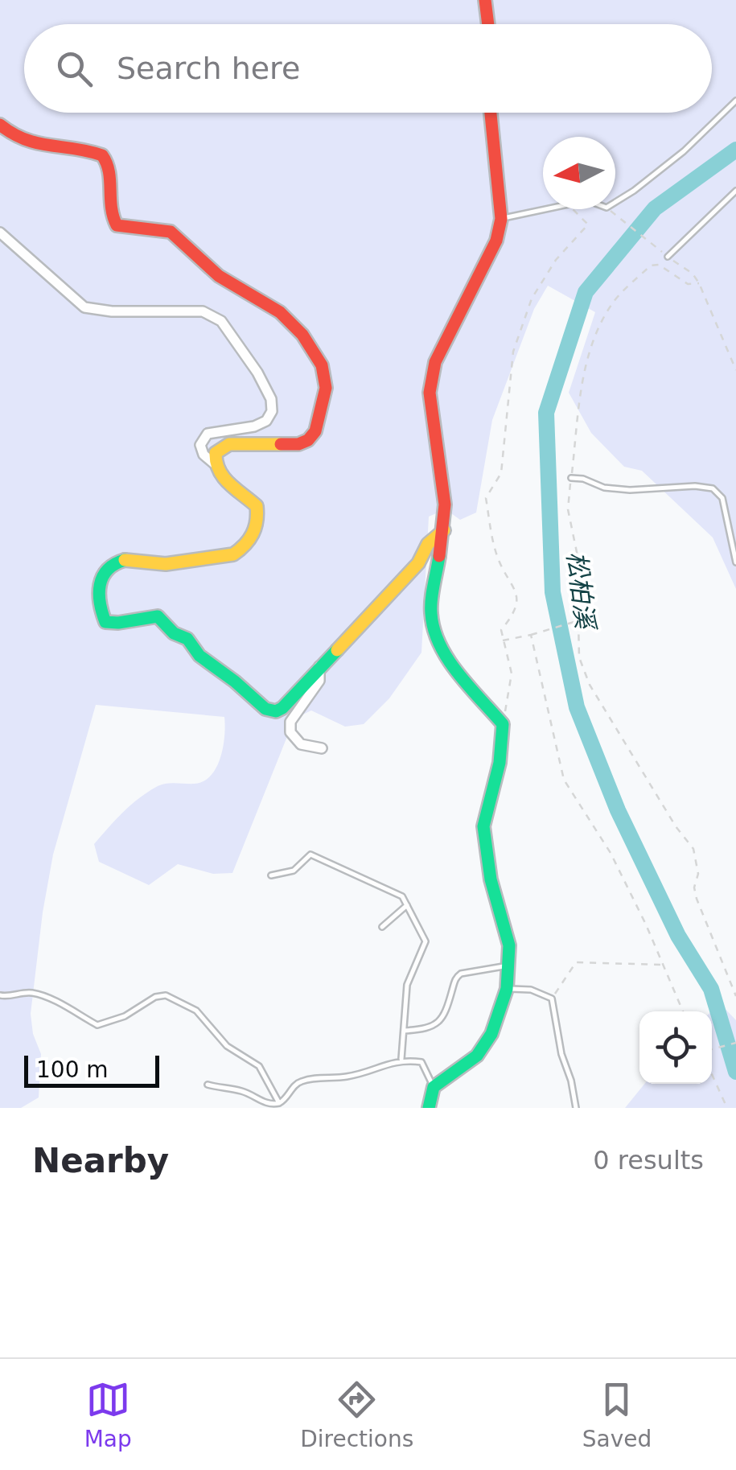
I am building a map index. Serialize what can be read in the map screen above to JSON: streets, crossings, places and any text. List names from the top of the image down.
{
  "water": ["松柏溪"],
  "scale_bar": "100 m",
  "north": "left",
  "page": {
    "search": "Search here",
    "scale": "100 m",
    "heading": ["Nearby", "0 results"],
    "nav": ["Map", "Directions", "Saved"]
  }
}
